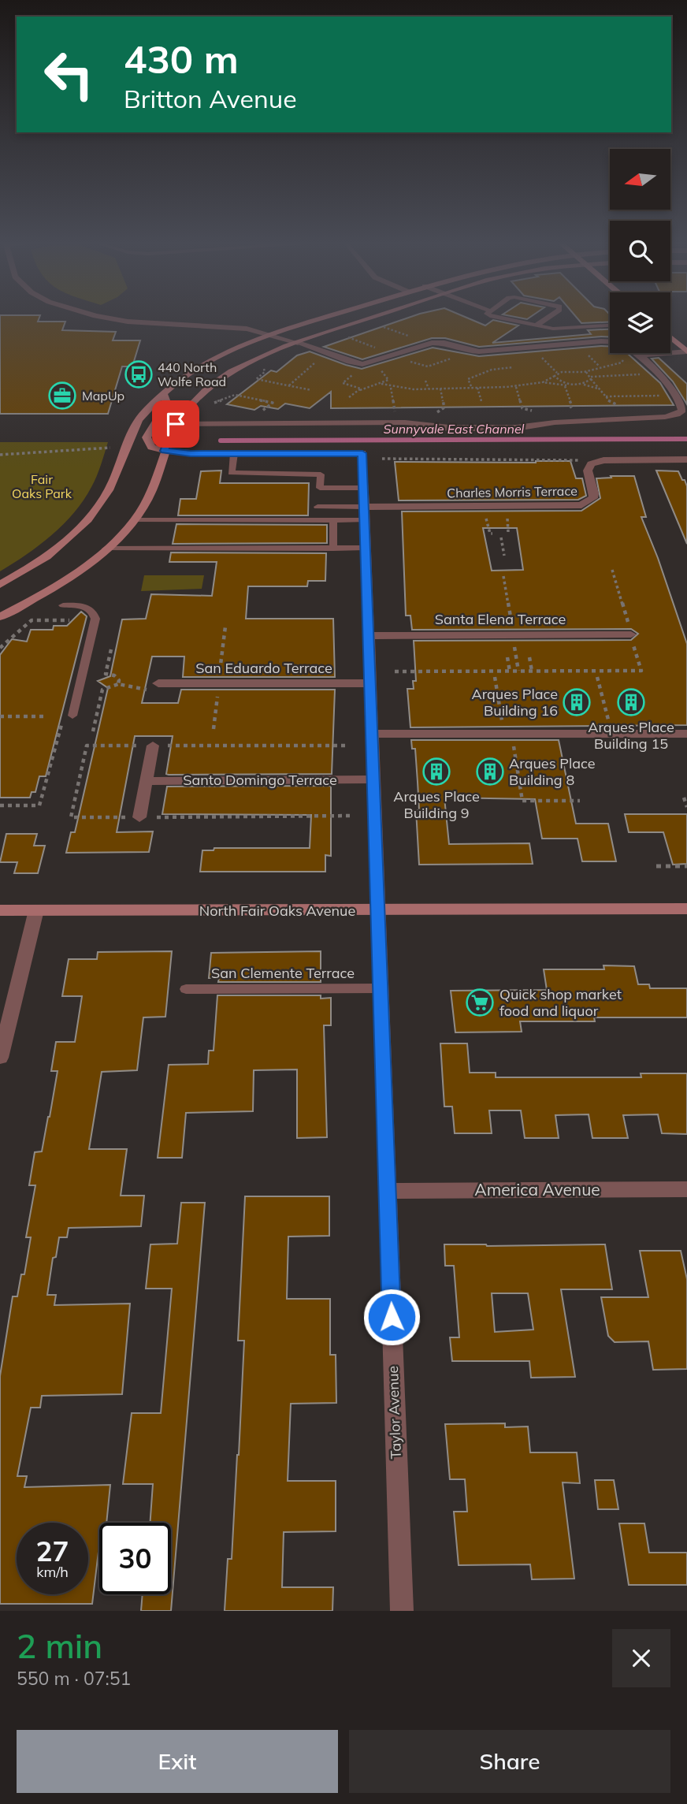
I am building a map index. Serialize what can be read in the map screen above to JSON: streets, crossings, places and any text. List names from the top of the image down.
{
  "streets": {
    "main road": ["North Fair Oaks Avenue"],
    "street": [
      "Charles Morris Terrace",
      "Santa Elena Terrace",
      "San Eduardo Terrace",
      "Santo Domingo Terrace",
      "America Avenue",
      "Taylor Avenue"
    ],
    "lane": ["San Clemente Terrace"]
  },
  "crossings": [
    ["Charles Morris Terrace", "Taylor Avenue"],
    ["Santa Elena Terrace", "Taylor Avenue"],
    ["San Eduardo Terrace", "Taylor Avenue"],
    ["Santo Domingo Terrace", "Taylor Avenue"],
    ["North Fair Oaks Avenue", "Taylor Avenue"],
    ["San Clemente Terrace", "Taylor Avenue"],
    ["America Avenue", "Taylor Avenue"]
  ],
  "water": ["Sunnyvale East Channel"],
  "parks": ["Fair Oaks Park"],
  "places": {
    "bus stop": ["440 North Wolfe Road"],
    "office": ["MapUp"],
    "building": [
      "Arques Place Building 16",
      "Arques Place Building 15",
      "Arques Place Building 9",
      "Arques Place Building 8"
    ],
    "supermarket": ["Quick shop market food and liquor"]
  },
  "north": "left",
  "page": {
    "turn": ["430 m", "Britton Avenue"],
    "speed": "27 km/h",
    "limit": "30",
    "heading": ["2 min", "550 m · 07:51"],
    "buttons": ["Exit", "Share"]
  }
}
